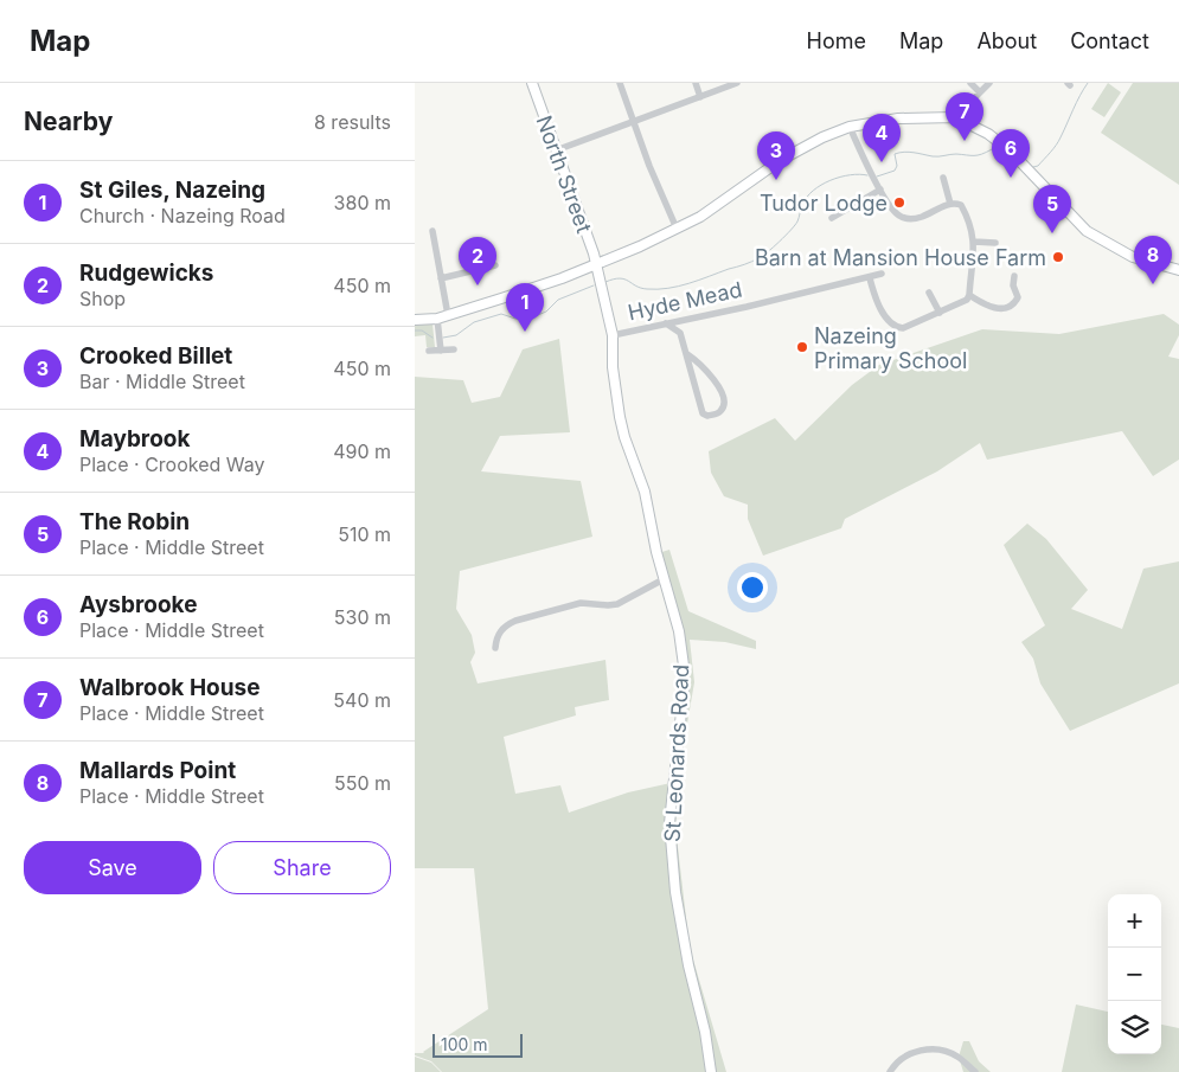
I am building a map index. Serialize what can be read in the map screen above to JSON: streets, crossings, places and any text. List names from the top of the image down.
{
  "streets": {
    "main road": ["North Street", "St Leonards Road"],
    "street": ["Hyde Mead"]
  },
  "crossings": [
    ["North Street", "St Leonards Road"],
    ["Hyde Mead", "St Leonards Road"]
  ],
  "places": ["Tudor Lodge", "Barn at Mansion House Farm", "Nazeing Primary School"],
  "scale_bar": "100 m",
  "page": {
    "header": "Map",
    "nav": [
      "Home",
      "Map",
      "About",
      "Contact"
    ],
    "heading": ["Nearby", "8 results"],
    "pins": [
      "7",
      "4",
      "6",
      "3",
      "5",
      "8",
      "2",
      "1"
    ],
    "list": [
      {
        "mark": "1",
        "name": "St Giles, Nazeing",
        "note": "Church · Nazeing Road",
        "value": "380 m"
      },
      {
        "mark": "2",
        "name": "Rudgewicks",
        "note": "Shop",
        "value": "450 m"
      },
      {
        "mark": "3",
        "name": "Crooked Billet",
        "note": "Bar · Middle Street",
        "value": "450 m"
      },
      {
        "mark": "4",
        "name": "Maybrook",
        "note": "Place · Crooked Way",
        "value": "490 m"
      },
      {
        "mark": "5",
        "name": "The Robin",
        "note": "Place · Middle Street",
        "value": "510 m"
      },
      {
        "mark": "6",
        "name": "Aysbrooke",
        "note": "Place · Middle Street",
        "value": "530 m"
      },
      {
        "mark": "7",
        "name": "Walbrook House",
        "note": "Place · Middle Street",
        "value": "540 m"
      },
      {
        "mark": "8",
        "name": "Mallards Point",
        "note": "Place · Middle Street",
        "value": "550 m"
      }
    ],
    "buttons": ["Save", "Share"],
    "map_buttons": ["+", "−"],
    "scale": "100 m"
  }
}
